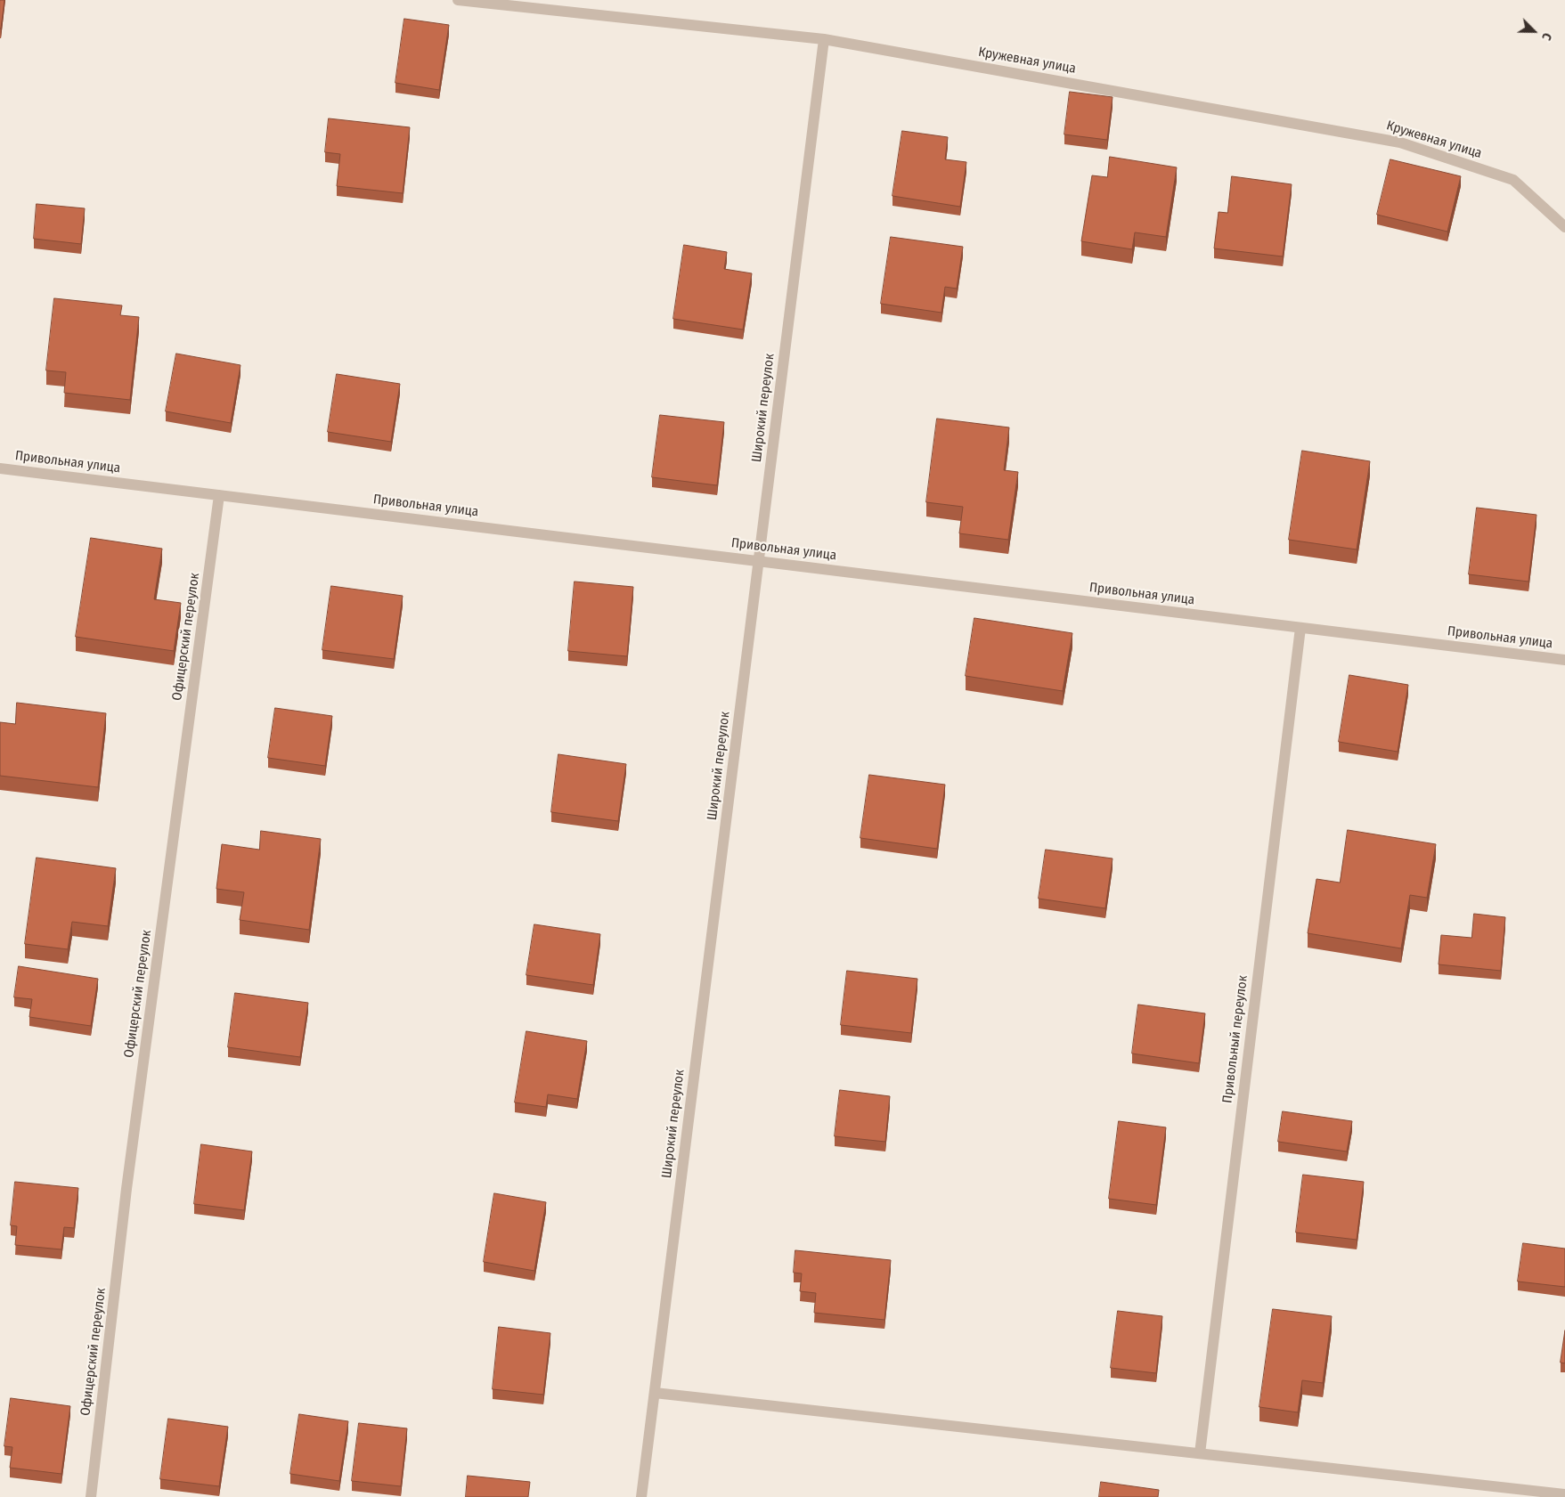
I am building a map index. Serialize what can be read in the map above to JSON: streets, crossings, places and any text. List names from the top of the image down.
{
  "streets": {
    "street": [
      "Кружевная улица",
      "Широкий переулок",
      "Привольная улица",
      "Офицерский переулок",
      "Привольный переулок"
    ]
  },
  "crossings": [
    ["Кружевная улица", "Широкий переулок"],
    ["Широкий переулок", "Привольная улица"],
    ["Привольная улица", "Офицерский переулок"],
    ["Привольная улица", "Привольный переулок"]
  ],
  "north": "bottom right"
}
